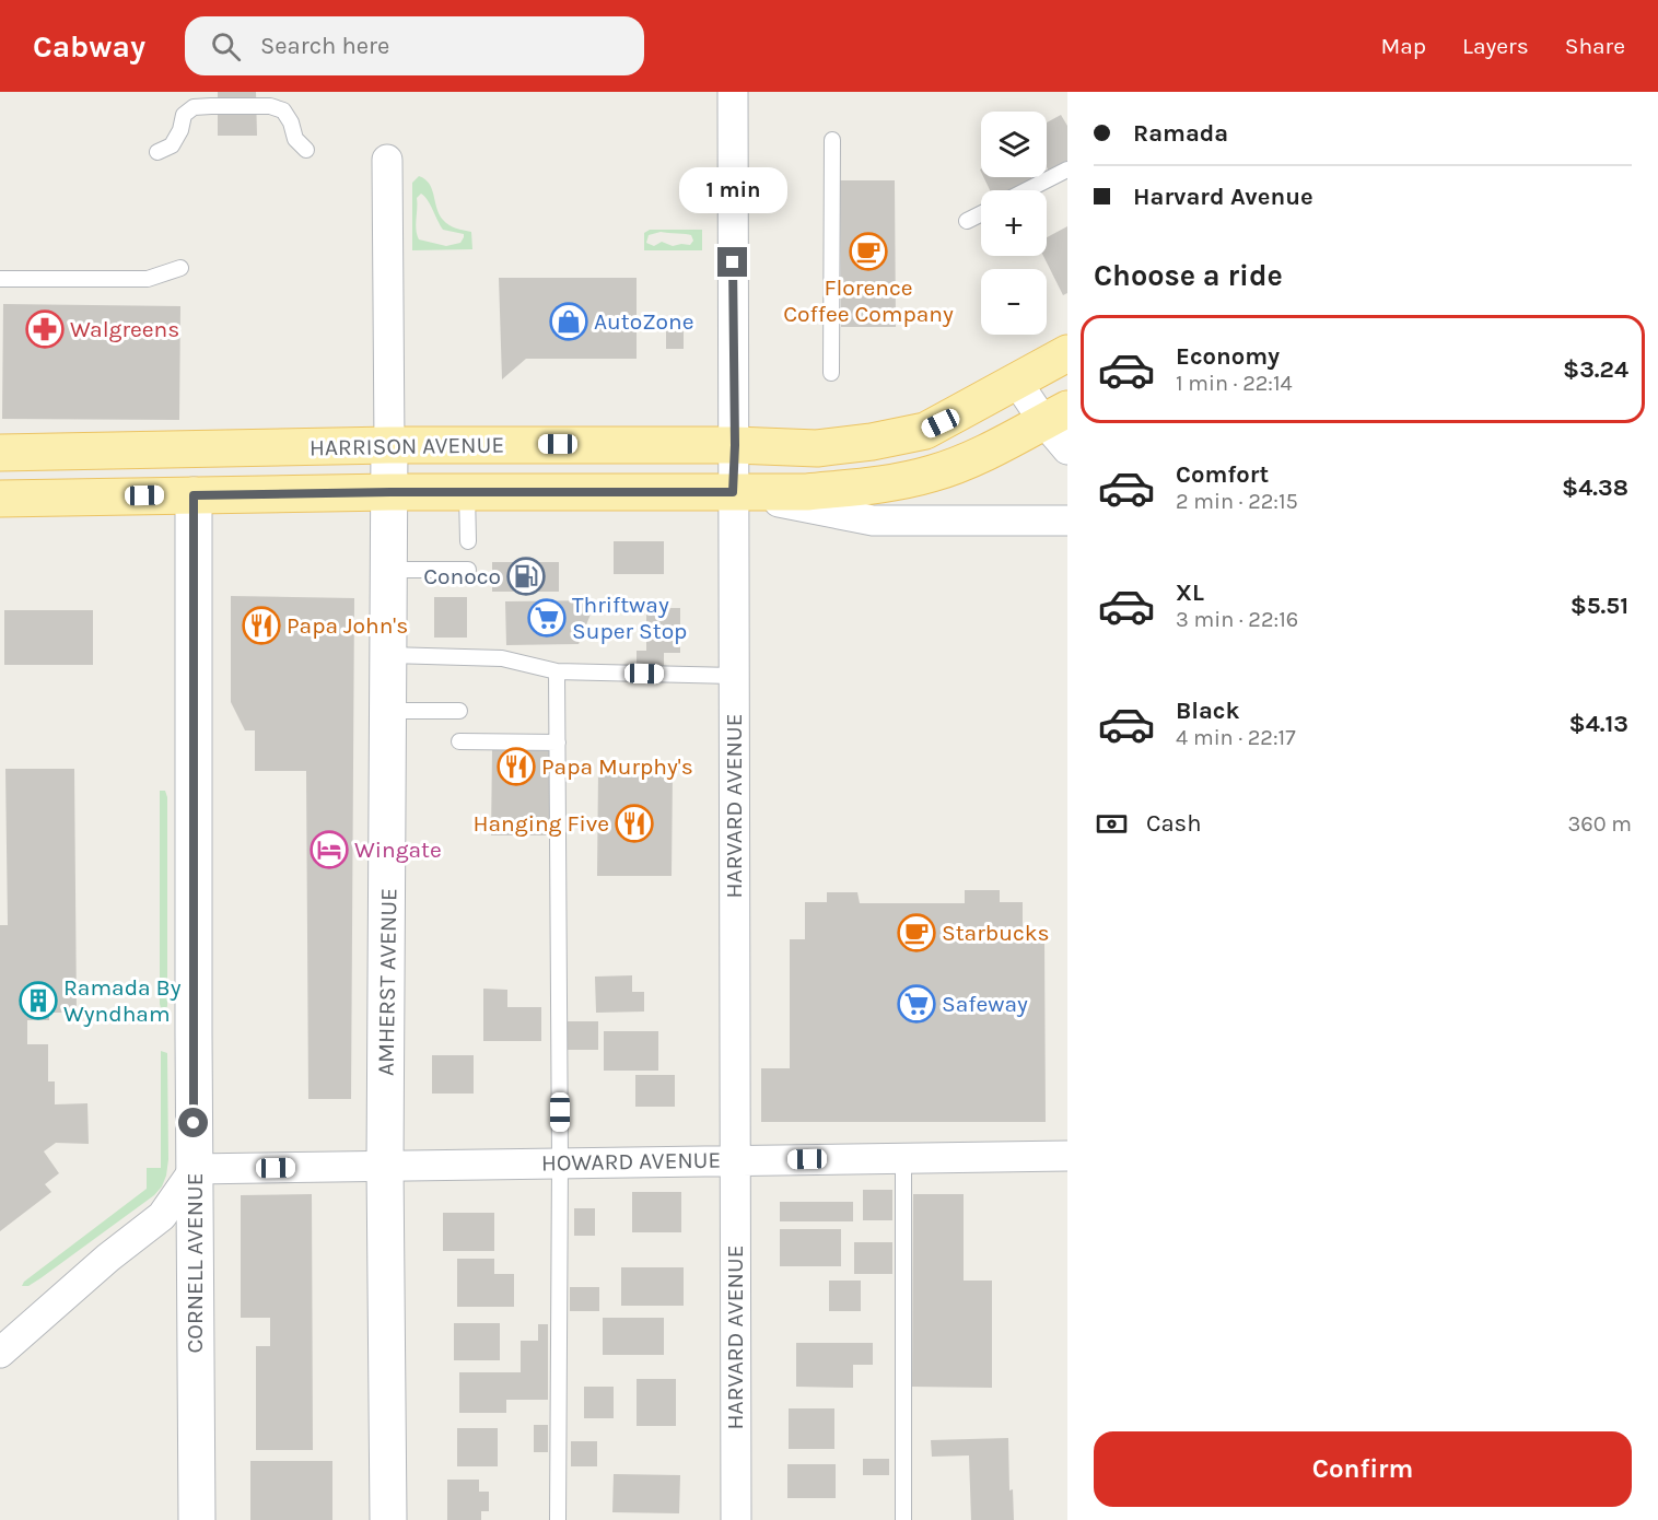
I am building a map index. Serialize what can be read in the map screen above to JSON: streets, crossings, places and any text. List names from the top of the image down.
{
  "streets": {
    "main road": ["HARRISON AVENUE"],
    "street": [
      "HARVARD AVENUE",
      "AMHERST AVENUE",
      "HOWARD AVENUE",
      "CORNELL AVENUE"
    ]
  },
  "crossings": [
    ["HARRISON AVENUE", "HARVARD AVENUE"],
    ["HARRISON AVENUE", "AMHERST AVENUE"],
    ["HARRISON AVENUE", "CORNELL AVENUE"],
    ["HARVARD AVENUE", "HOWARD AVENUE"],
    ["AMHERST AVENUE", "HOWARD AVENUE"],
    ["HOWARD AVENUE", "CORNELL AVENUE"]
  ],
  "places": {
    "cafe": ["Florence Coffee Company", "Starbucks"],
    "shop": ["AutoZone"],
    "pharmacy": ["Walgreens"],
    "fuel station": ["Conoco"],
    "supermarket": ["Thriftway Super Stop", "Safeway"],
    "restaurant": ["Papa John's", "Papa Murphy's", "Hanging Five"],
    "hotel": ["Wingate"],
    "building": ["Ramada By Wyndham"]
  },
  "page": {
    "header": "Cabway",
    "search": "Search here",
    "nav": ["Map", "Layers", "Share"],
    "banner": ["Ramada", "Harvard Avenue"],
    "map_buttons": ["+", "−"],
    "bubble": "1 min",
    "heading": "Choose a ride",
    "list": [
      {
        "name": "Economy",
        "note": "1 min · 22:14",
        "value": "$3.24"
      },
      {
        "name": "Comfort",
        "note": "2 min · 22:15",
        "value": "$4.38"
      },
      {
        "name": "XL",
        "note": "3 min · 22:16",
        "value": "$5.51"
      },
      {
        "name": "Black",
        "note": "4 min · 22:17",
        "value": "$4.13"
      }
    ],
    "pay": ["Cash", "360 m"],
    "buttons": "Confirm"
  }
}
